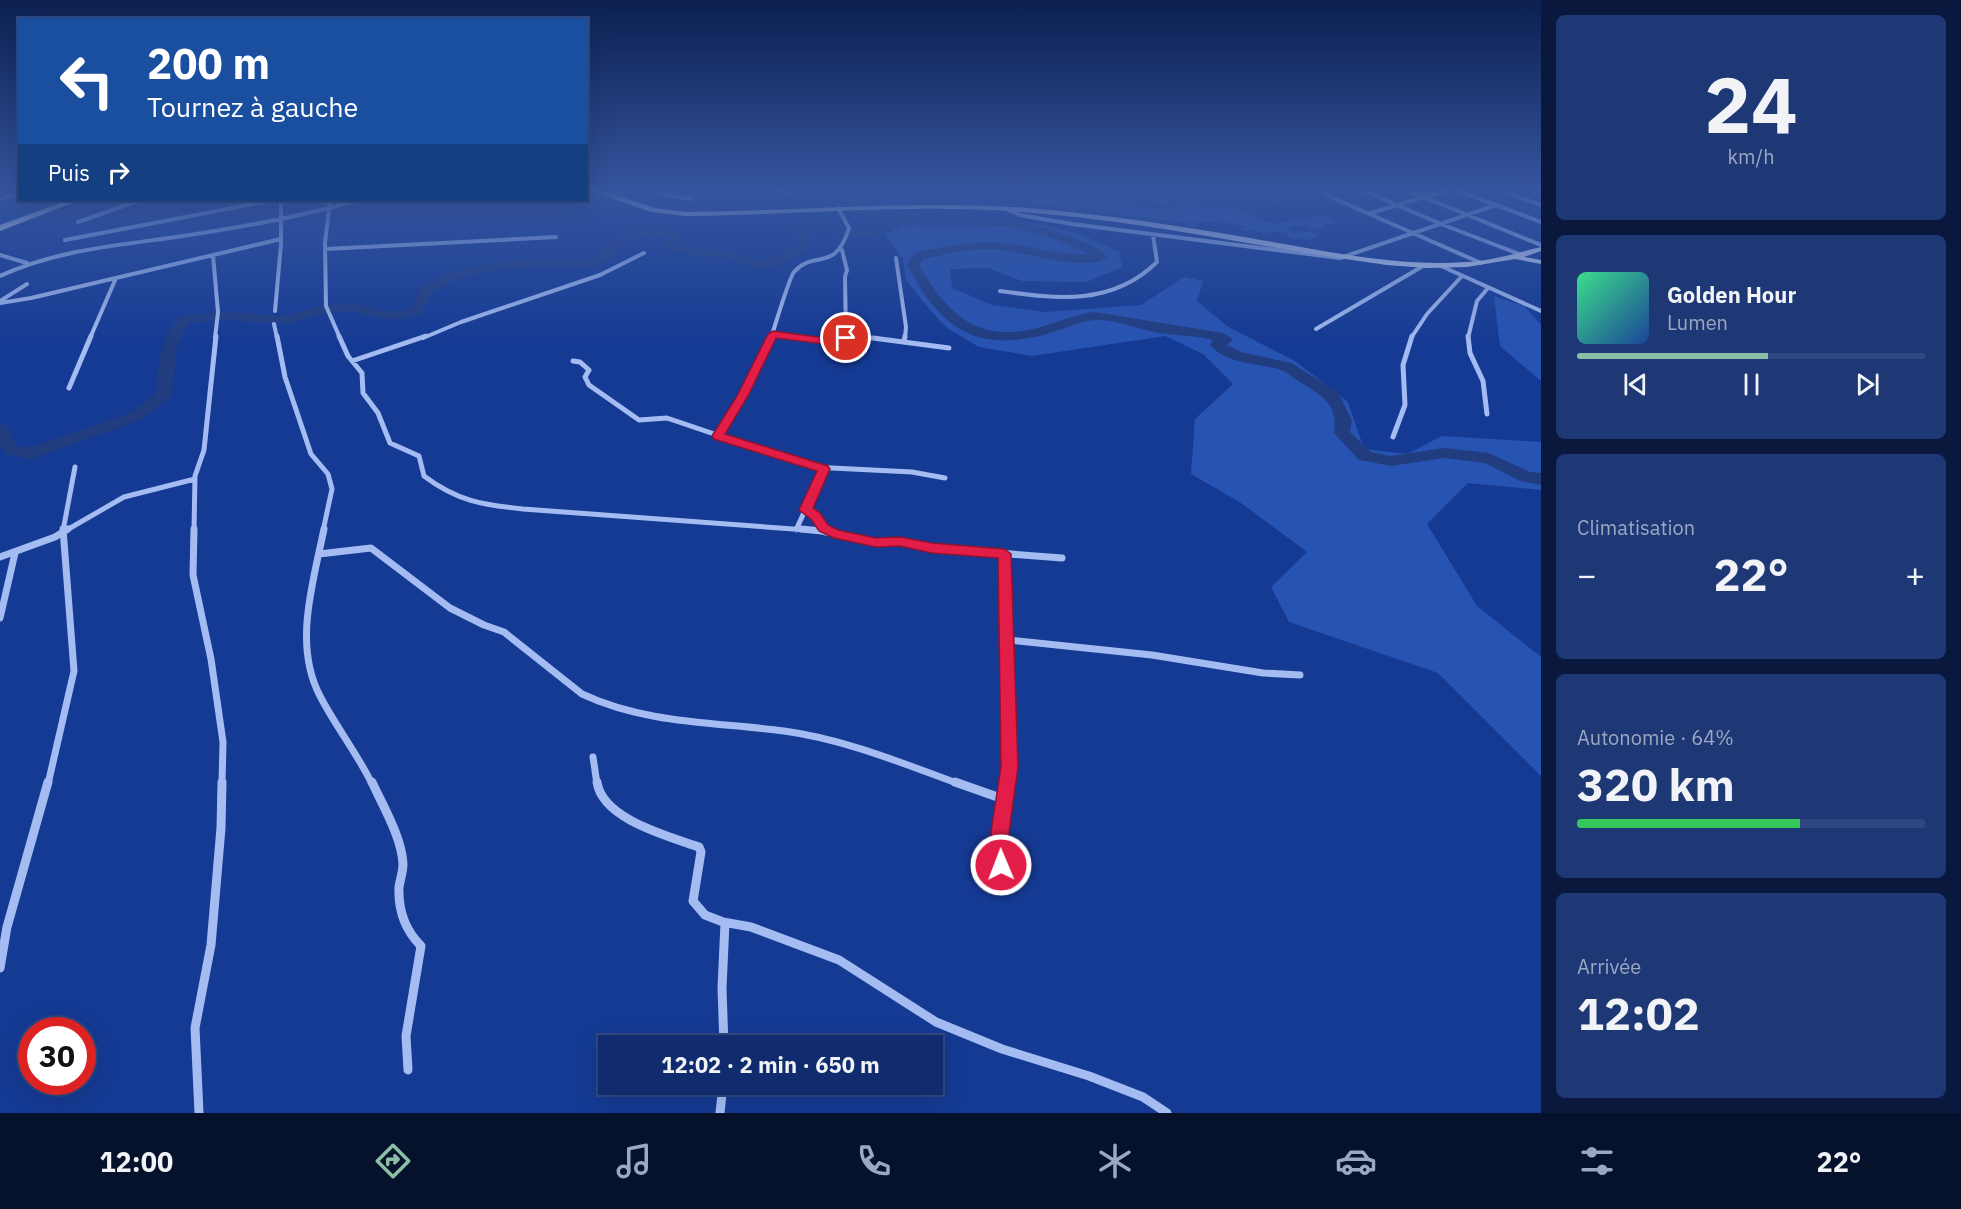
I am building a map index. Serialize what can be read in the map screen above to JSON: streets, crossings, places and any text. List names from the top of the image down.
{
  "page": {
    "tile": [
      ["24", "km/h"],
      "Climatisation",
      ["Autonomie · 64%", "320 km"],
      ["Arrivée", "12:02"]
    ],
    "turn": ["200 m", "Tournez à gauche"],
    "then": "Puis",
    "song": ["Golden Hour", "Lumen"],
    "heat": ["−", "22°", "+"],
    "limit": "30",
    "trip": "12:02 · 2 min · 650 m",
    "tabs": ["12:00", "22°"]
  }
}
